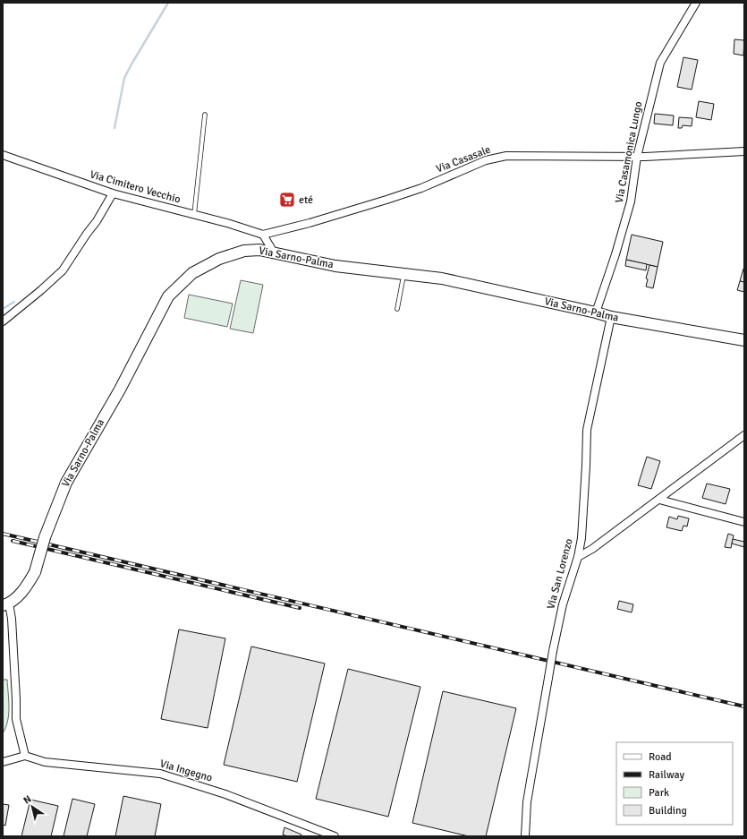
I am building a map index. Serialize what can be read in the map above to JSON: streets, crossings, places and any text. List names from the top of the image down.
{
  "streets": {
    "main road": ["Via Sarno-Palma"],
    "street": [
      "Via Casamonica Lungo",
      "Via Casasale",
      "Via Cimitero Vecchio",
      "Via San Lorenzo",
      "Via Ingegno"
    ]
  },
  "crossings": [
    ["Via Casamonica Lungo", "Via Casasale"],
    ["Via Casamonica Lungo", "Via Sarno-Palma"],
    ["Via Casasale", "Via Cimitero Vecchio"],
    ["Via Sarno-Palma", "Via San Lorenzo"]
  ],
  "places": {
    "supermarket": ["eté"]
  },
  "legend": [
    "Road",
    "Railway",
    "Park",
    "Building"
  ],
  "north": "top left"
}
